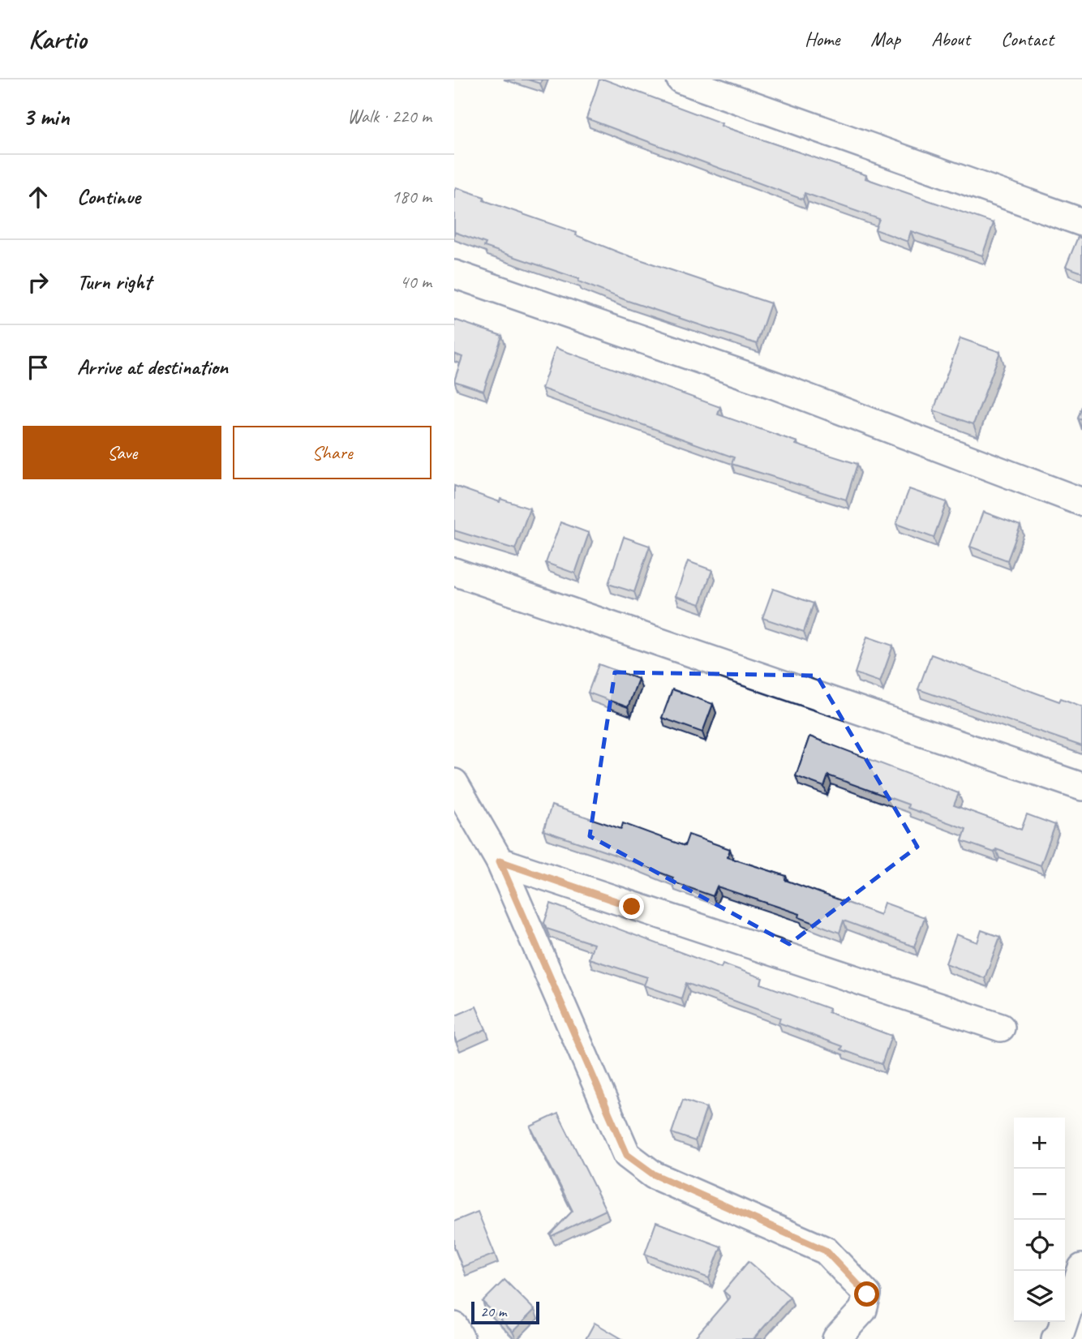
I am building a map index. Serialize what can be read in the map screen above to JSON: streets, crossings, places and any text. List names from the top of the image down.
{
  "scale_bar": "20 m",
  "page": {
    "header": "Kartio",
    "nav": [
      "Home",
      "Map",
      "About",
      "Contact"
    ],
    "heading": ["3 min", "Walk · 220 m"],
    "list": [
      ["Continue", "180 m"],
      ["Turn right", "40 m"],
      "Arrive at destination"
    ],
    "buttons": ["Save", "Share"],
    "map_buttons": ["+", "−"],
    "scale": "20 m"
  }
}
